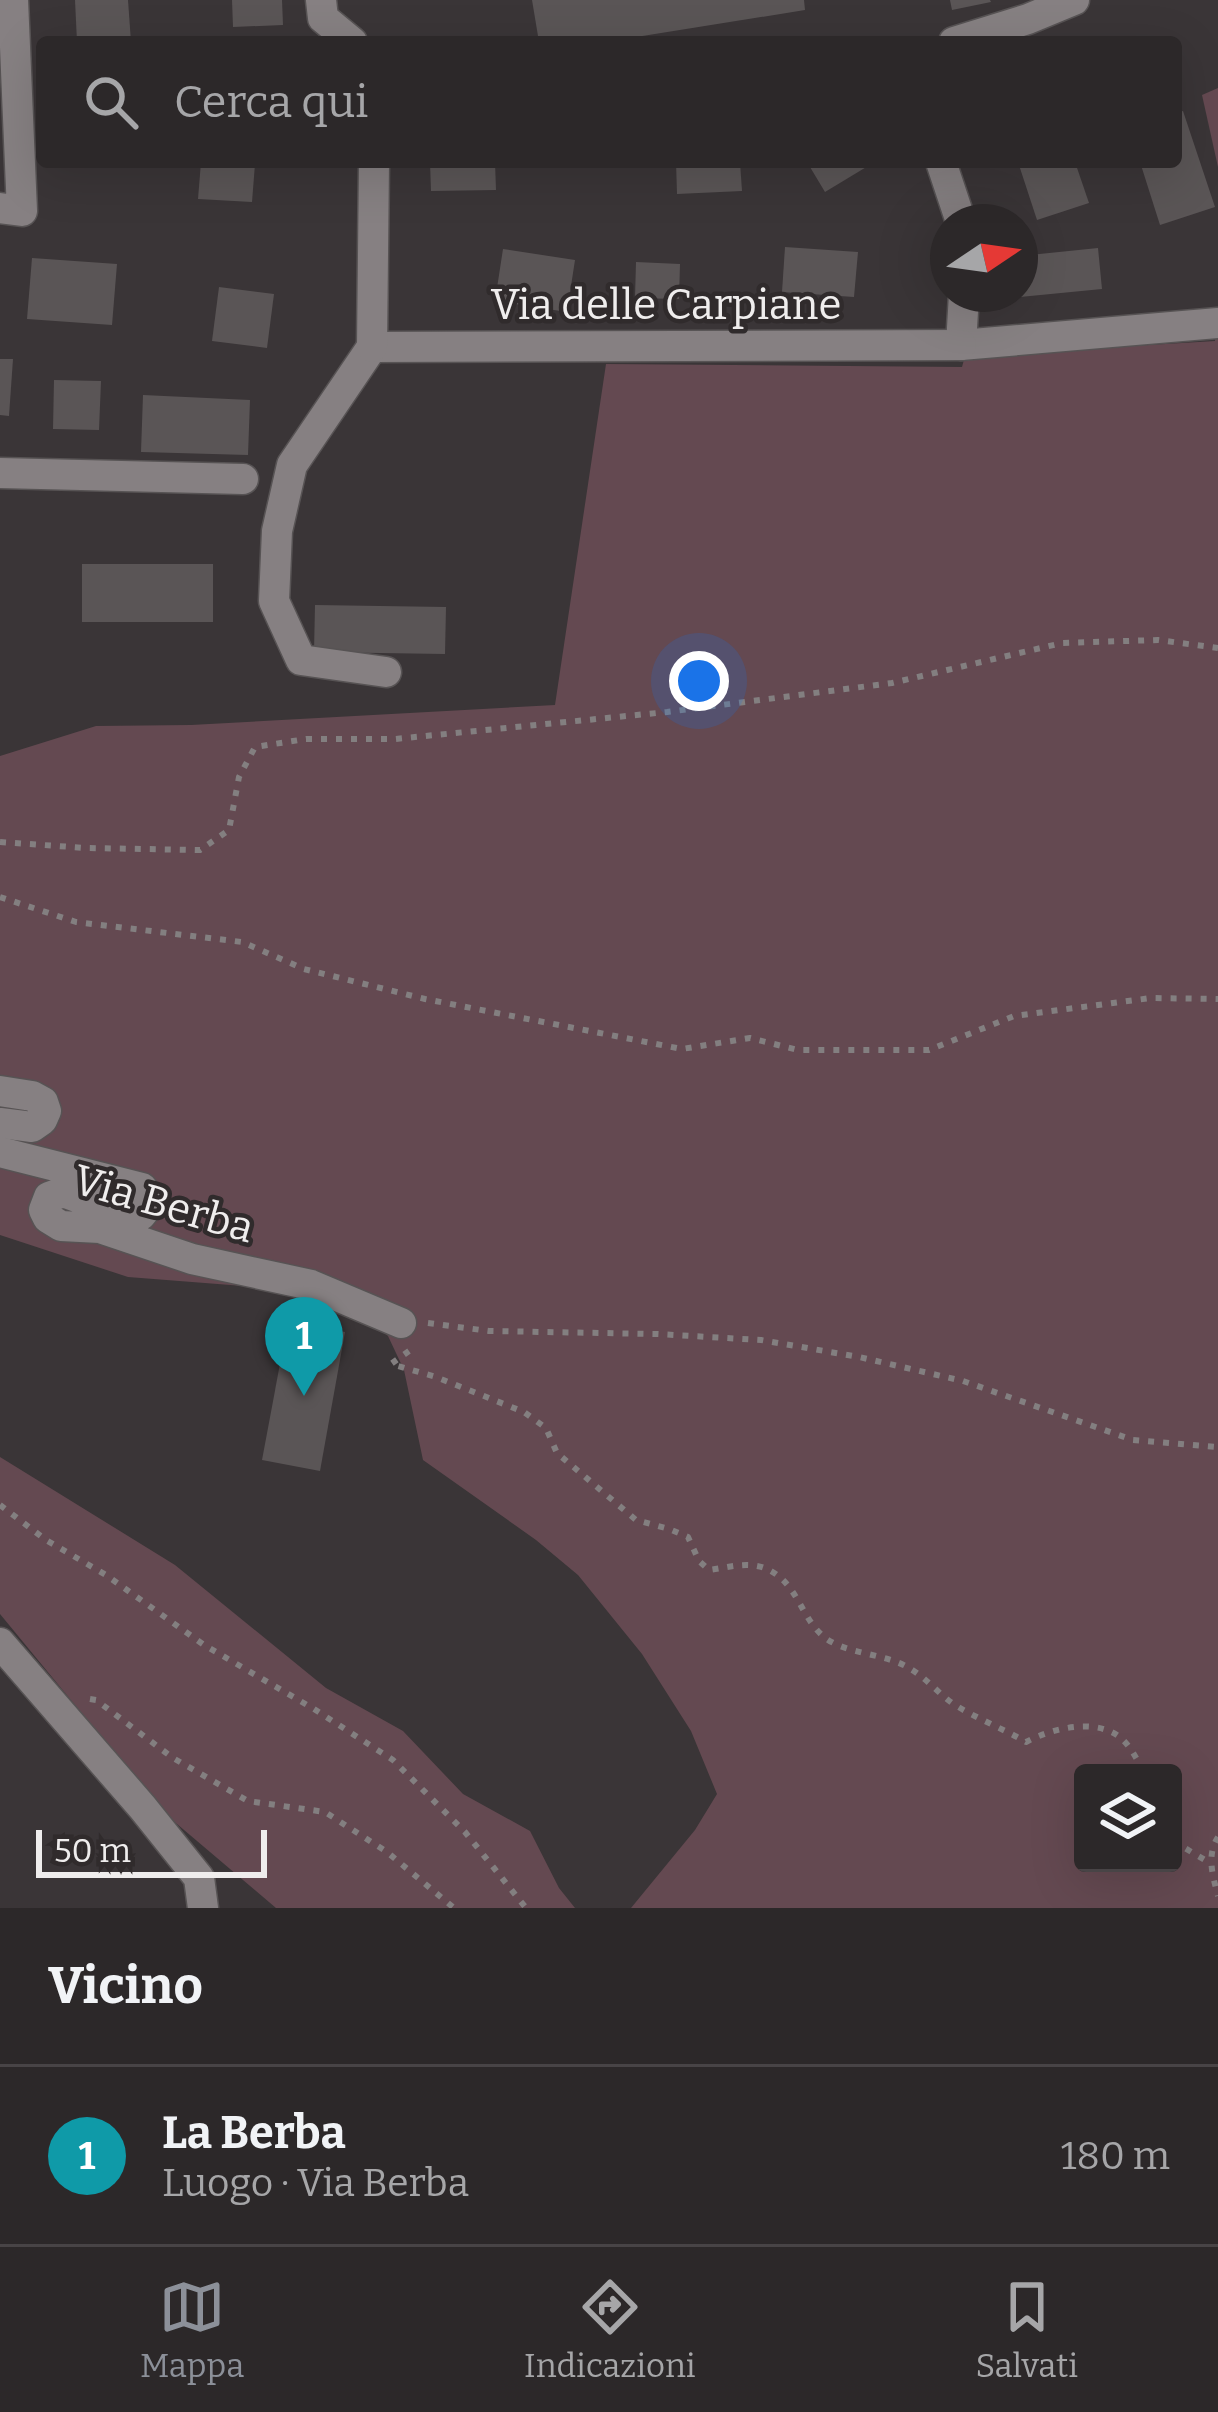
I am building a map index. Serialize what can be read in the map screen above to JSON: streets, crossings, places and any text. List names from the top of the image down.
{
  "streets": {
    "street": ["Via delle Carpiane", "Via Berba"]
  },
  "scale_bar": "50 m",
  "north": "right",
  "page": {
    "search": "Cerca qui",
    "pins": "1",
    "scale": "50 m",
    "heading": "Vicino",
    "list": [
      {
        "mark": "1",
        "name": "La Berba",
        "note": "Luogo · Via Berba",
        "value": "180 m"
      }
    ],
    "nav": ["Mappa", "Indicazioni", "Salvati"]
  }
}
